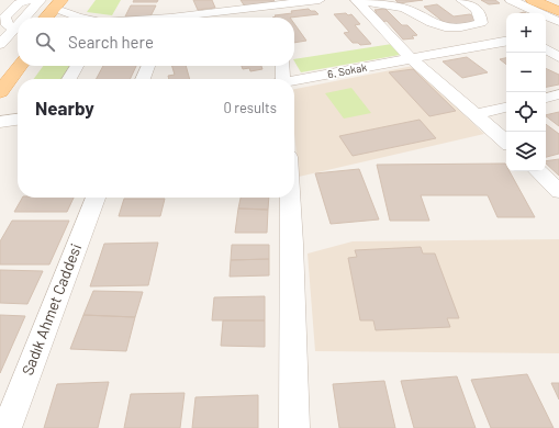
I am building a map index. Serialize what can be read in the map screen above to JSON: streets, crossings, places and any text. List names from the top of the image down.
{
  "streets": {
    "street": ["6. Sokak", "Sadık Ahmet Caddesi"]
  },
  "page": {
    "map_buttons": ["+", "−"],
    "search": "Search here",
    "heading": ["Nearby", "0 results"]
  }
}
